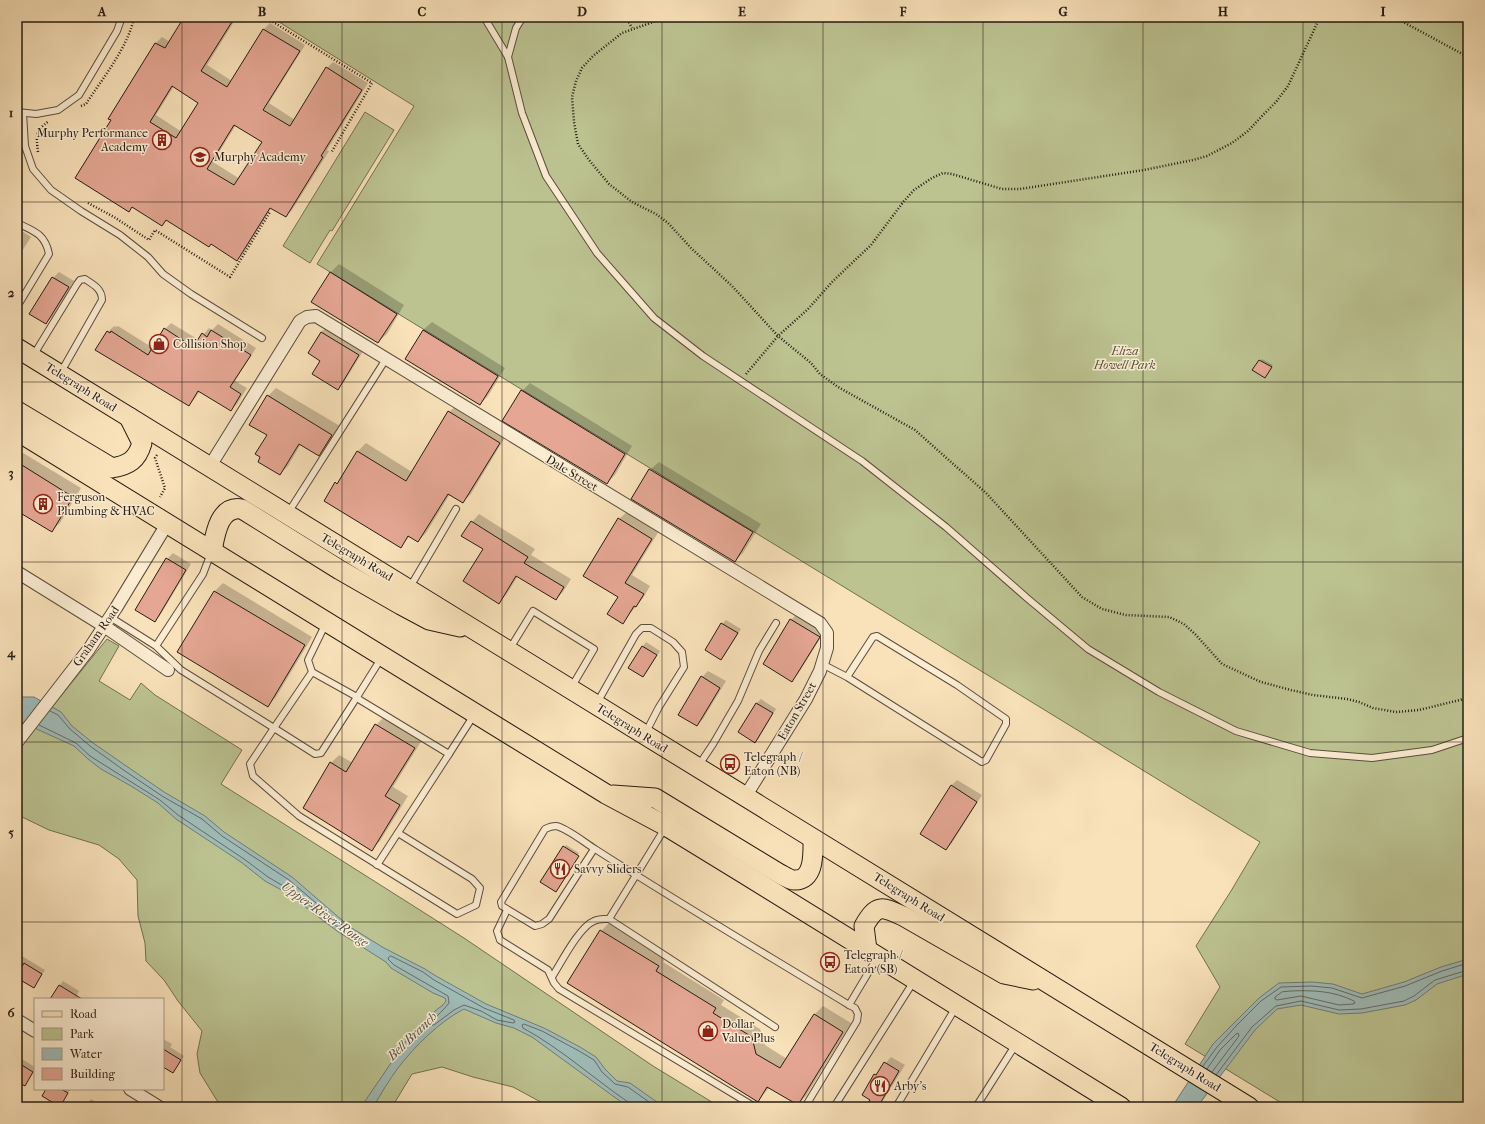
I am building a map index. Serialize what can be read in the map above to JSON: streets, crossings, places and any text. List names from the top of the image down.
{
  "streets": {
    "main road": ["Telegraph Road"],
    "street": ["Dale Street", "Graham Road", "Eaton Street"]
  },
  "crossings": [
    ["Telegraph Road", "Dale Street"],
    ["Telegraph Road", "Eaton Street"],
    ["Dale Street", "Eaton Street"]
  ],
  "water": ["Upper River Rouge", "Bell Branch"],
  "parks": ["Eliza Howell Park"],
  "places": {
    "building": ["Murphy Performance Academy", "Ferguson Plumbing & HVAC"],
    "school or university": ["Murphy Academy"],
    "shop": ["Collision Shop", "Dollar Value Plus"],
    "bus stop": ["Telegraph / Eaton (NB)", "Telegraph / Eaton (SB)"],
    "restaurant": ["Savvy Sliders", "Arby's"]
  },
  "legend": [
    "Road",
    "Park",
    "Water",
    "Building"
  ],
  "grid": {
    "columns": [
      "A",
      "B",
      "C",
      "D",
      "E",
      "F",
      "G",
      "H",
      "I"
    ],
    "rows": [
      "1",
      "2",
      "3",
      "4",
      "5",
      "6"
    ]
  }
}
